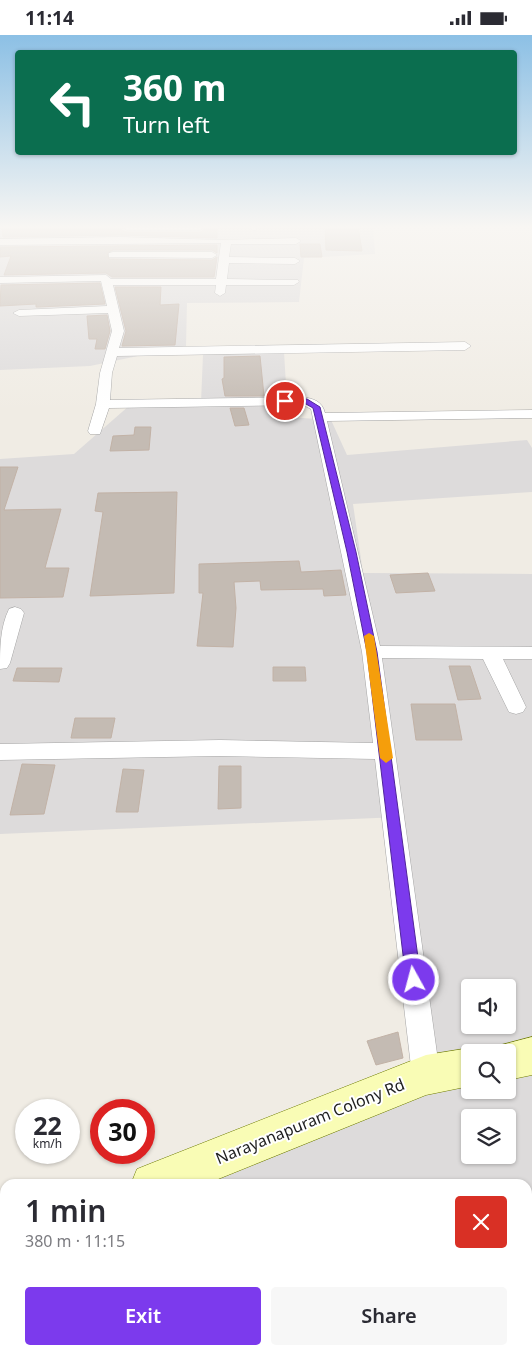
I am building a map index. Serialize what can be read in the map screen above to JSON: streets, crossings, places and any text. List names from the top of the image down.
{
  "streets": {
    "street": ["Narayanapuram Colony Rd"]
  },
  "page": {
    "status": "11:14",
    "turn": ["360 m", "Turn left"],
    "speed": "22 km/h",
    "limit": "30",
    "heading": ["1 min", "380 m · 11:15"],
    "buttons": ["Exit", "Share"]
  }
}
